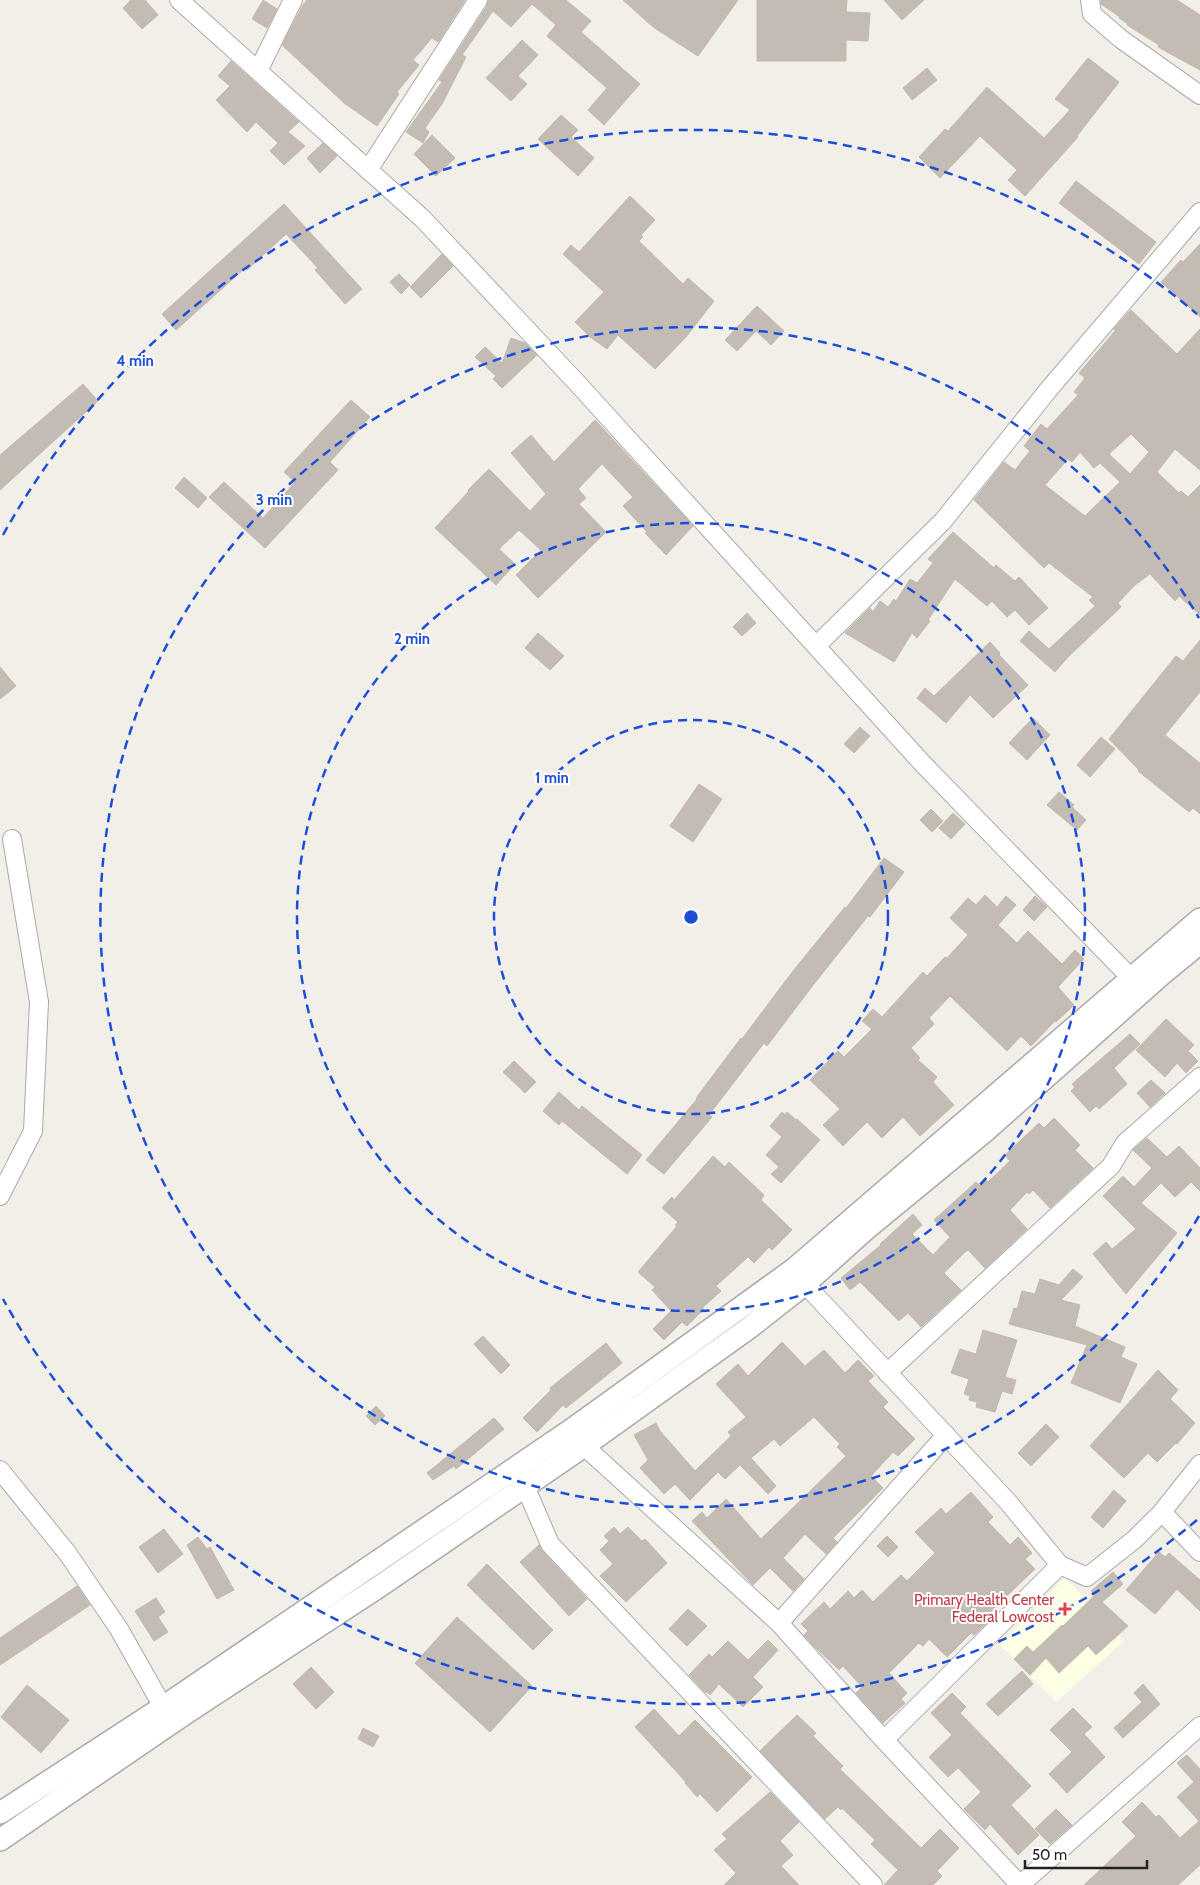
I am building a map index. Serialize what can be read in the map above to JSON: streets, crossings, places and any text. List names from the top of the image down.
{
  "places": {
    "health": ["Primary Health Center Federal Lowcost"]
  },
  "scale_bar": "50 m",
  "rings": [
    "4 min",
    "3 min",
    "2 min",
    "1 min"
  ]
}
